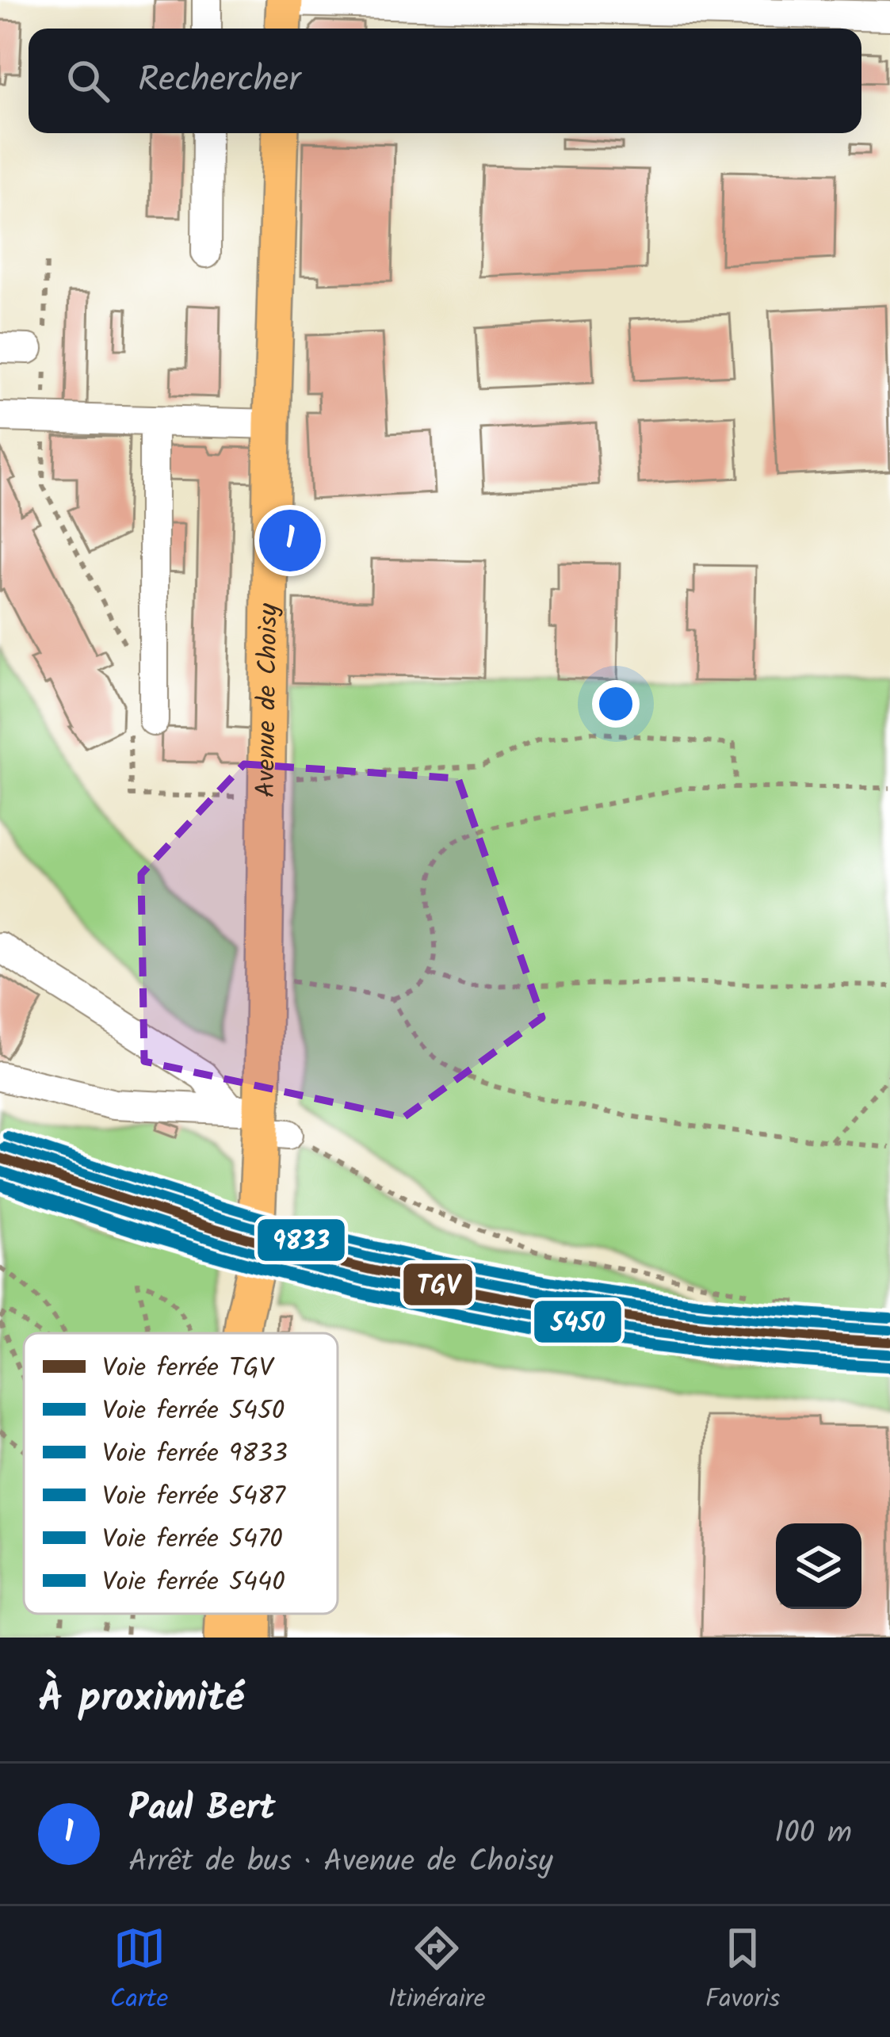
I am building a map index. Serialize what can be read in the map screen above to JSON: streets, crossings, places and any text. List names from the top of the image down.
{
  "streets": {
    "main road": ["Avenue de Choisy"]
  },
  "lines": [
    "rail line 5470",
    "rail line 9833",
    "rail line TGV",
    "rail line 5450",
    "rail line 5487",
    "rail line 5440"
  ],
  "legend": [
    "Voie ferrée TGV",
    "Voie ferrée 5450",
    "Voie ferrée 9833",
    "Voie ferrée 5487",
    "Voie ferrée 5470",
    "Voie ferrée 5440"
  ],
  "page": {
    "search": "Rechercher",
    "pins": "1",
    "heading": "À proximité",
    "list": [
      {
        "mark": "1",
        "name": "Paul Bert",
        "note": "Arrêt de bus · Avenue de Choisy",
        "value": "100 m"
      }
    ],
    "nav": ["Carte", "Itinéraire", "Favoris"]
  }
}
